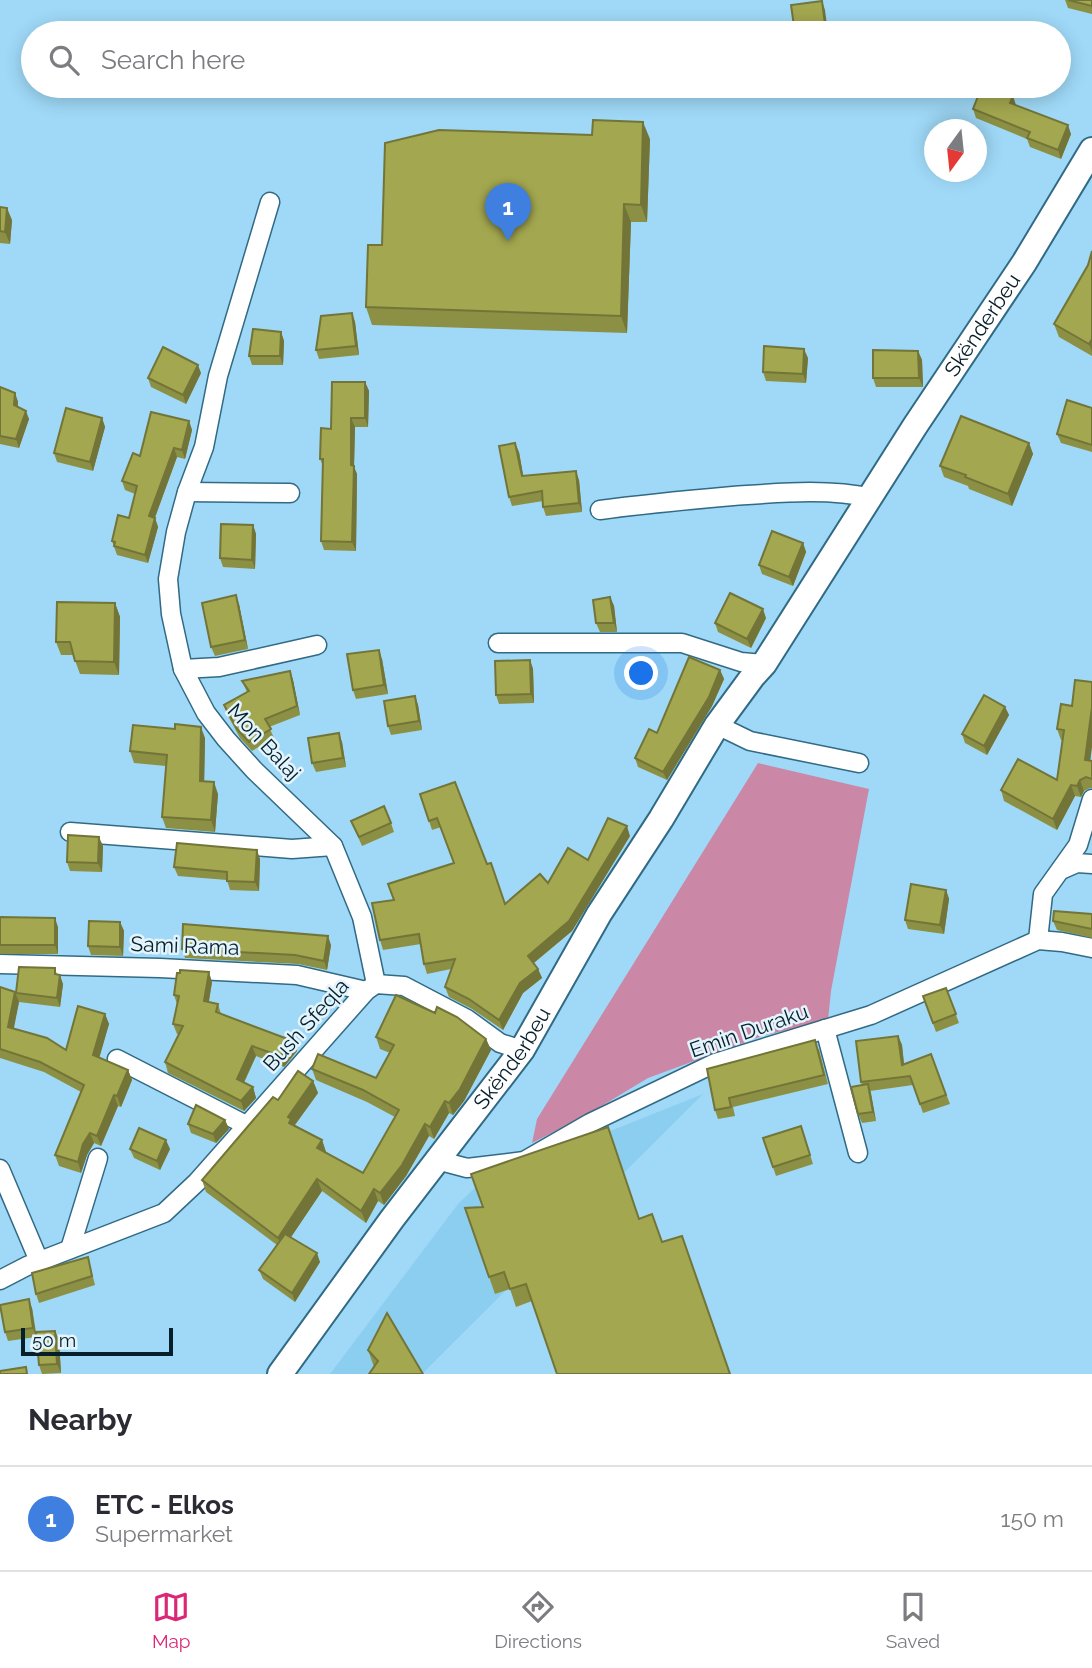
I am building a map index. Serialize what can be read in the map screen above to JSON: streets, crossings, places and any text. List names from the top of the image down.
{
  "streets": {
    "main road": ["Skënderbeu"],
    "street": [
      "Mon Balaj",
      "Sami Rama",
      "Bush Sfeqla",
      "Emin Duraku"
    ]
  },
  "crossings": [
    ["Skënderbeu", "Bush Sfeqla"],
    ["Skënderbeu", "Emin Duraku"],
    ["Mon Balaj", "Sami Rama"],
    ["Mon Balaj", "Bush Sfeqla"],
    ["Sami Rama", "Bush Sfeqla"]
  ],
  "scale_bar": "50 m",
  "north": "bottom",
  "page": {
    "search": "Search here",
    "pins": "1",
    "scale": "50 m",
    "heading": "Nearby",
    "list": [
      {
        "mark": "1",
        "name": "ETC - Elkos",
        "note": "Supermarket",
        "value": "150 m"
      }
    ],
    "nav": ["Map", "Directions", "Saved"]
  }
}
